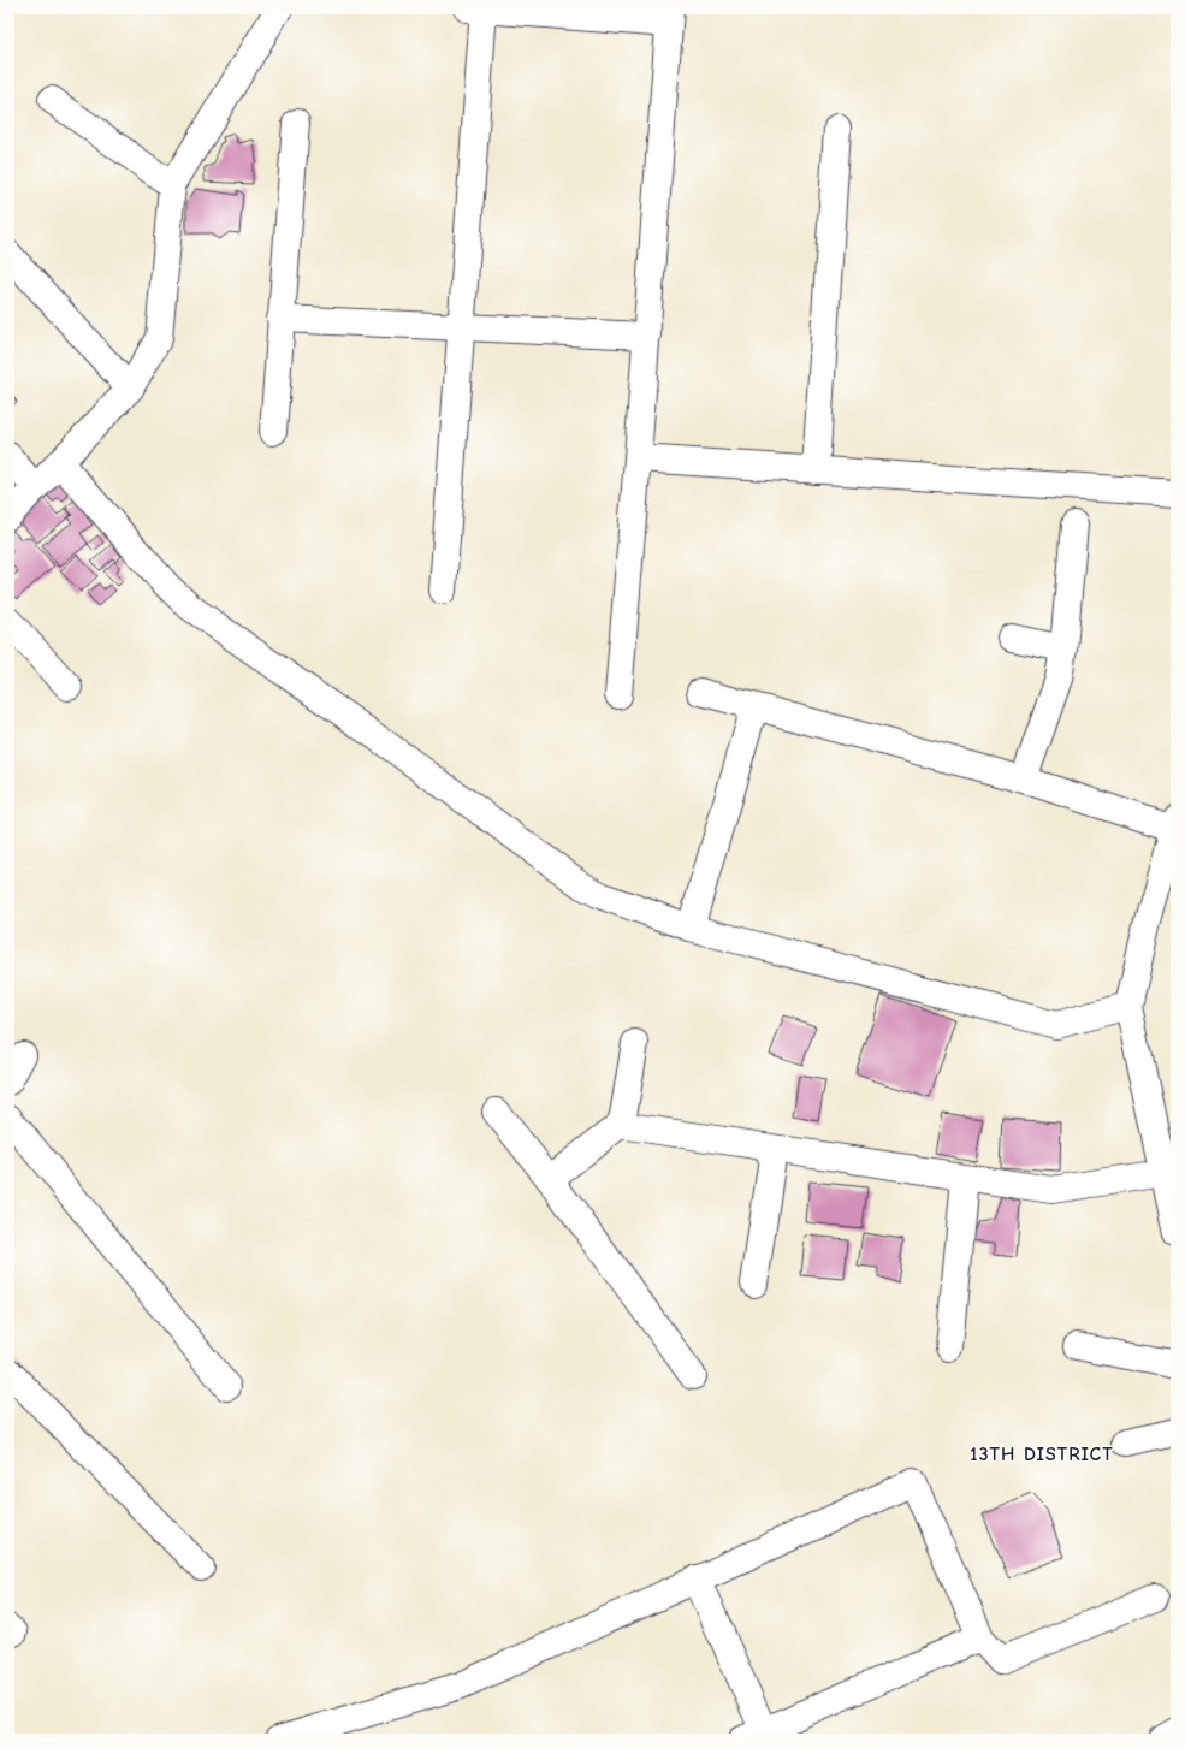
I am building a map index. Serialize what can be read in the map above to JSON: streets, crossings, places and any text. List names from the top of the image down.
{
  "districts": ["13TH DISTRICT"]
}
